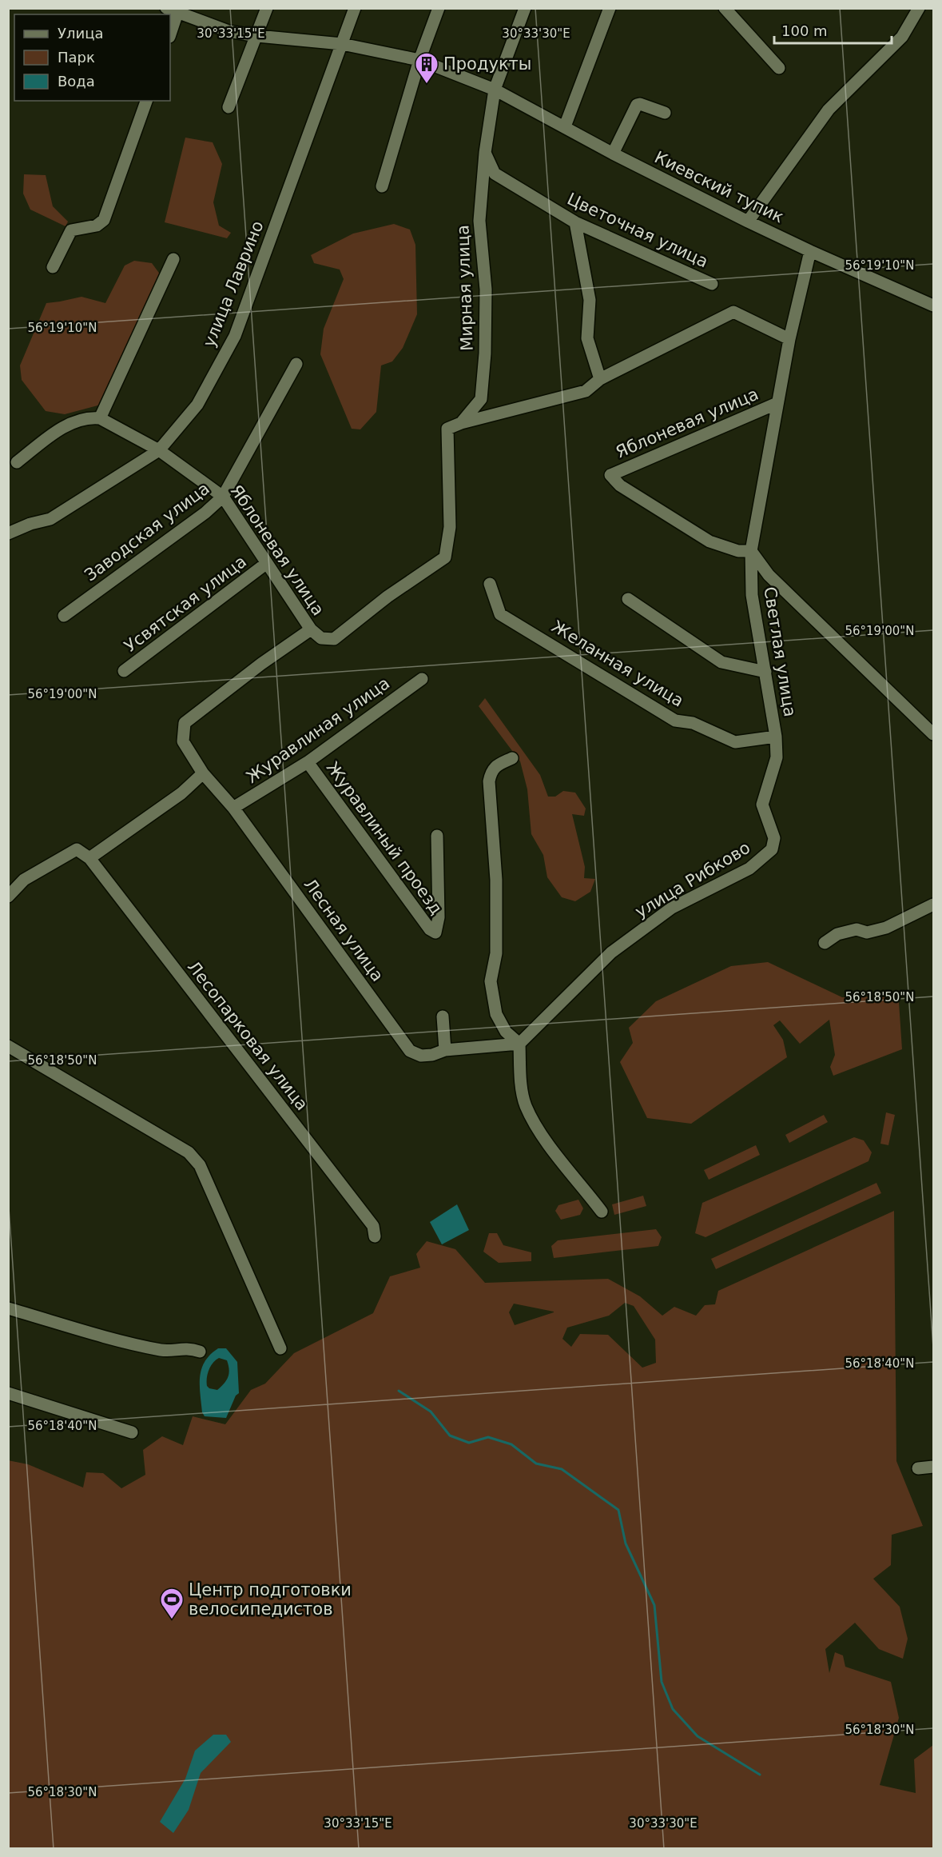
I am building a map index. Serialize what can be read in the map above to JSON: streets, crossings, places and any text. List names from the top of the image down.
{
  "streets": {
    "street": [
      "Киевский тупик",
      "Цветочная улица",
      "улица Лаврино",
      "Мирная улица",
      "Яблоневая улица",
      "Заводская улица",
      "Усвятская улица",
      "Светлая улица",
      "Желанная улица",
      "Журавлиная улица",
      "Журавлиный проезд",
      "улица Рибково",
      "Лесная улица",
      "Лесопарковая улица"
    ]
  },
  "crossings": [
    ["Киевский тупик", "улица Лаврино"],
    ["Киевский тупик", "Мирная улица"],
    ["Киевский тупик", "Светлая улица"],
    ["Цветочная улица", "Мирная улица"],
    ["улица Лаврино", "Яблоневая улица"],
    ["Мирная улица", "Яблоневая улица"],
    ["Яблоневая улица", "Заводская улица"],
    ["Яблоневая улица", "Усвятская улица"],
    ["Яблоневая улица", "Светлая улица"],
    ["Яблоневая улица", "Лесная улица"],
    ["Светлая улица", "Желанная улица"],
    ["Светлая улица", "улица Рибково"],
    ["Журавлиная улица", "Журавлиный проезд"],
    ["Журавлиная улица", "Лесная улица"],
    ["улица Рибково", "Лесная улица"]
  ],
  "places": {
    "building": ["Продукты"],
    "sports": ["Центр подготовки велосипедистов"]
  },
  "legend": ["Улица", "Парк", "Вода"],
  "scale_bar": "100 m",
  "coordinates": [
    "30°33'15\"E",
    "30°33'30\"E",
    "56°19'10\"N",
    "56°19'00\"N",
    "56°18'50\"N",
    "56°18'40\"N",
    "56°18'30\"N"
  ]
}
